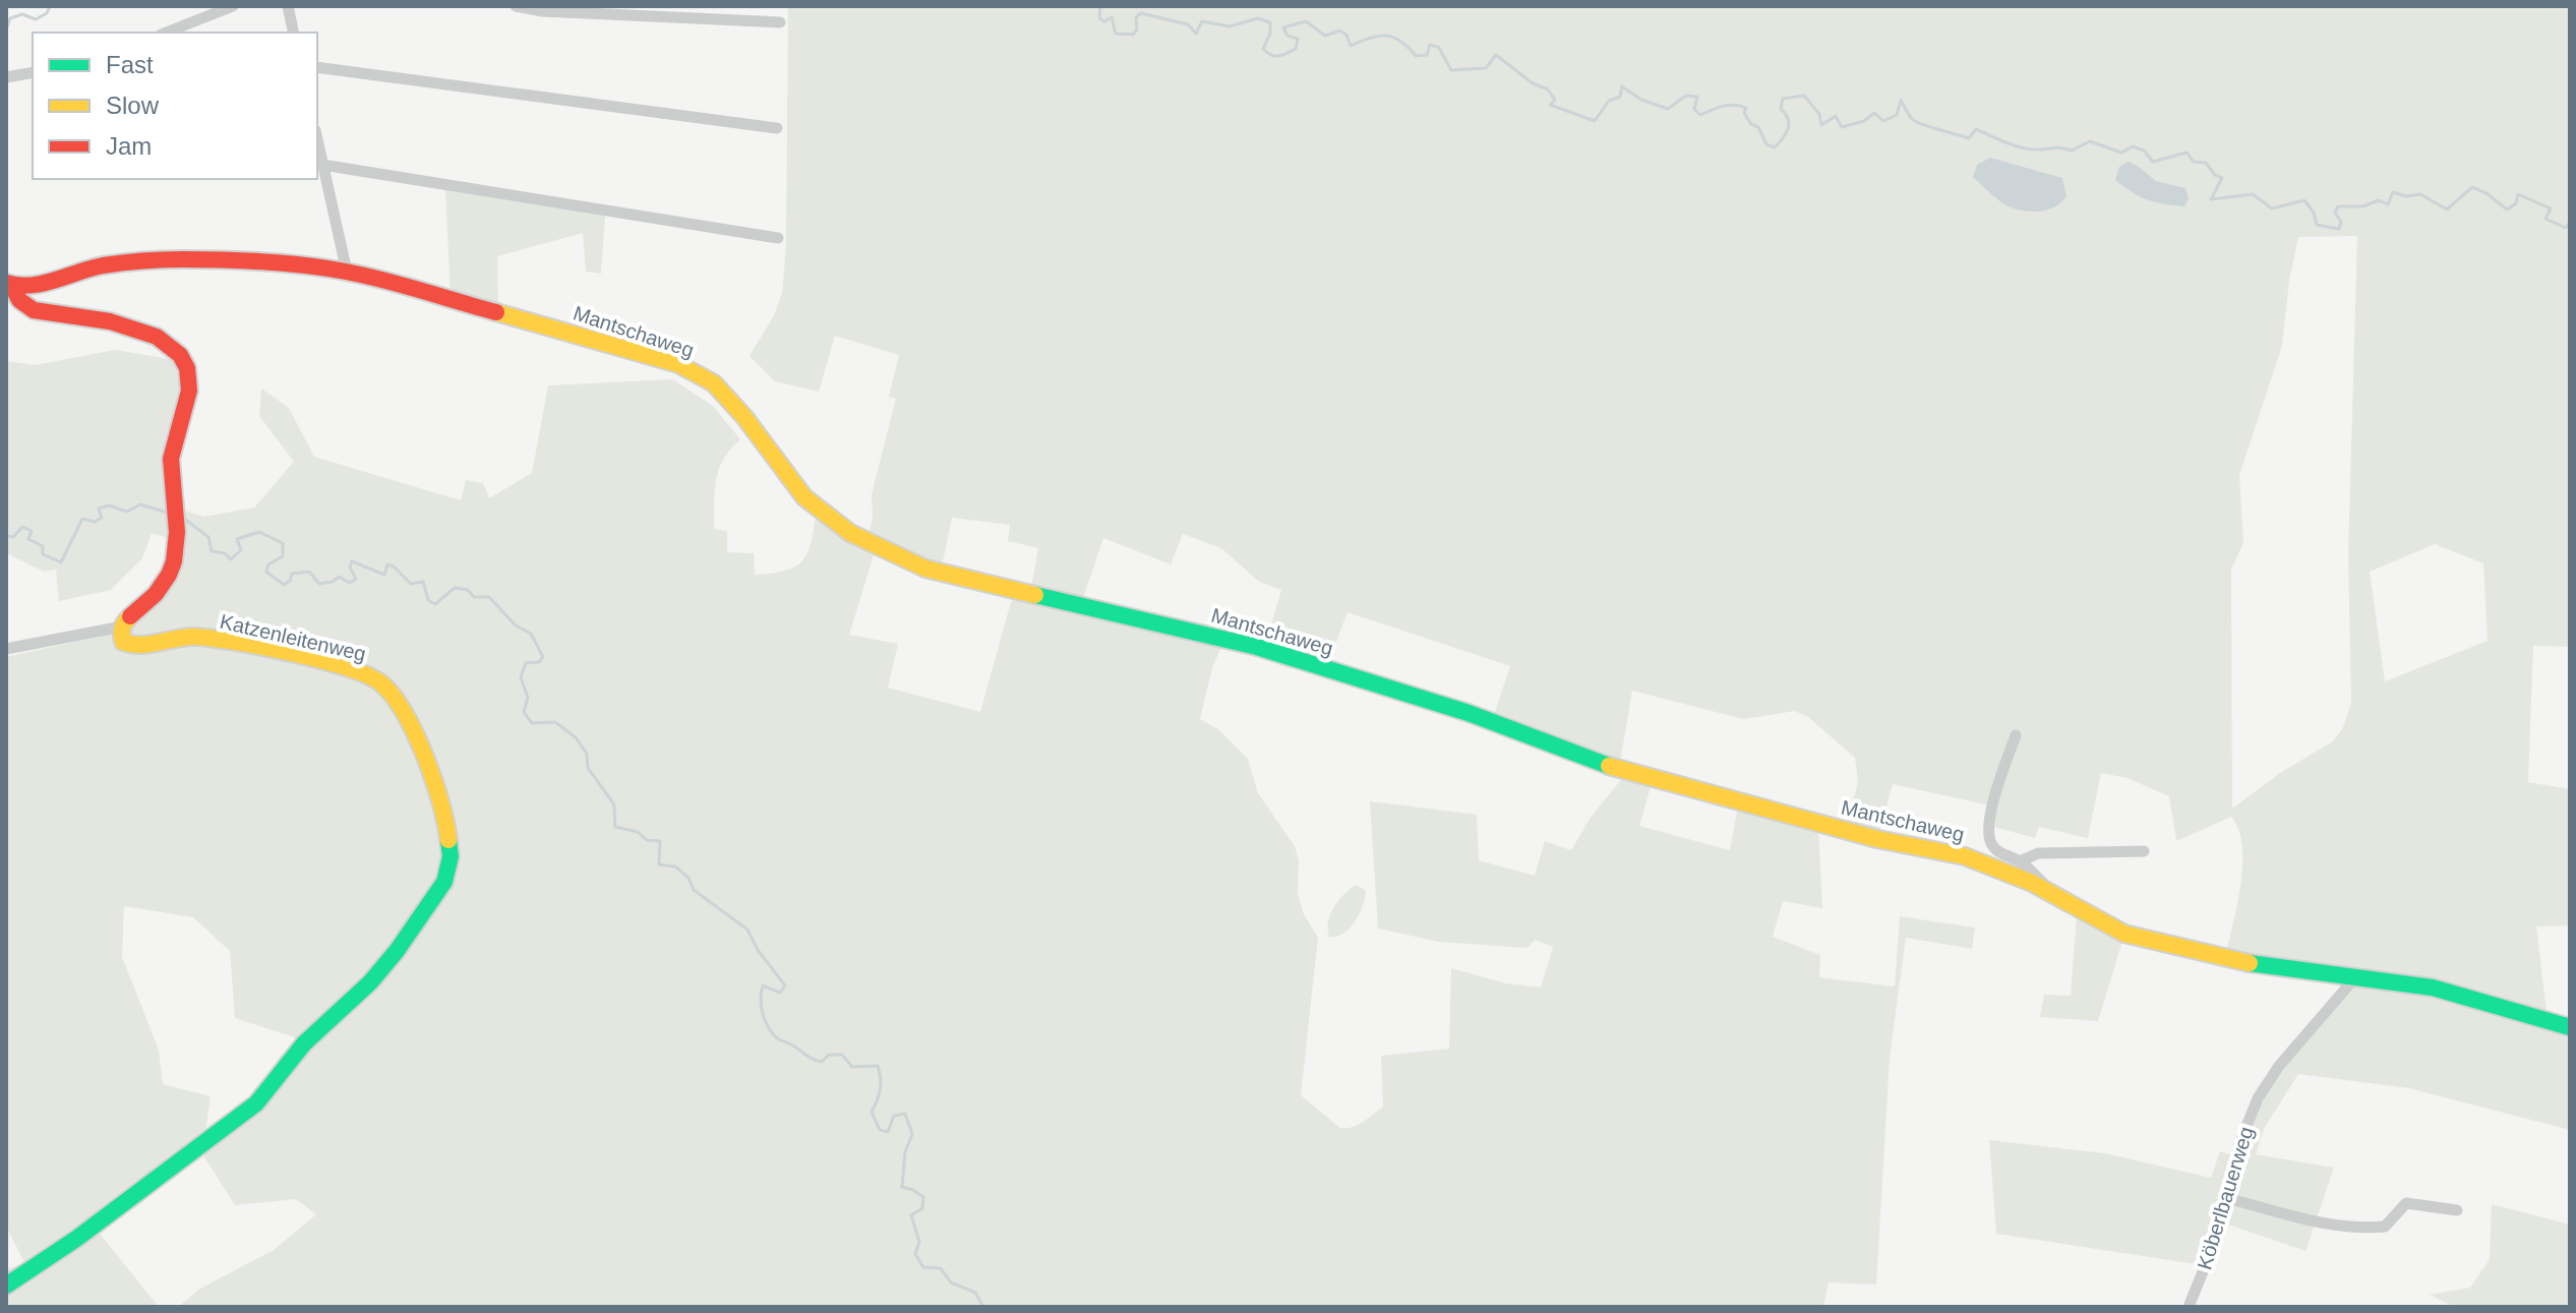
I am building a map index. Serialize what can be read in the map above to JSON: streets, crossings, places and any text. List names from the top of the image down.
{
  "streets": {
    "street": ["Mantschaweg", "Katzenleitenweg", "Köberlbauerweg"]
  },
  "crossings": [
    ["Mantschaweg", "Köberlbauerweg"]
  ],
  "legend": ["Fast", "Slow", "Jam"]
}
